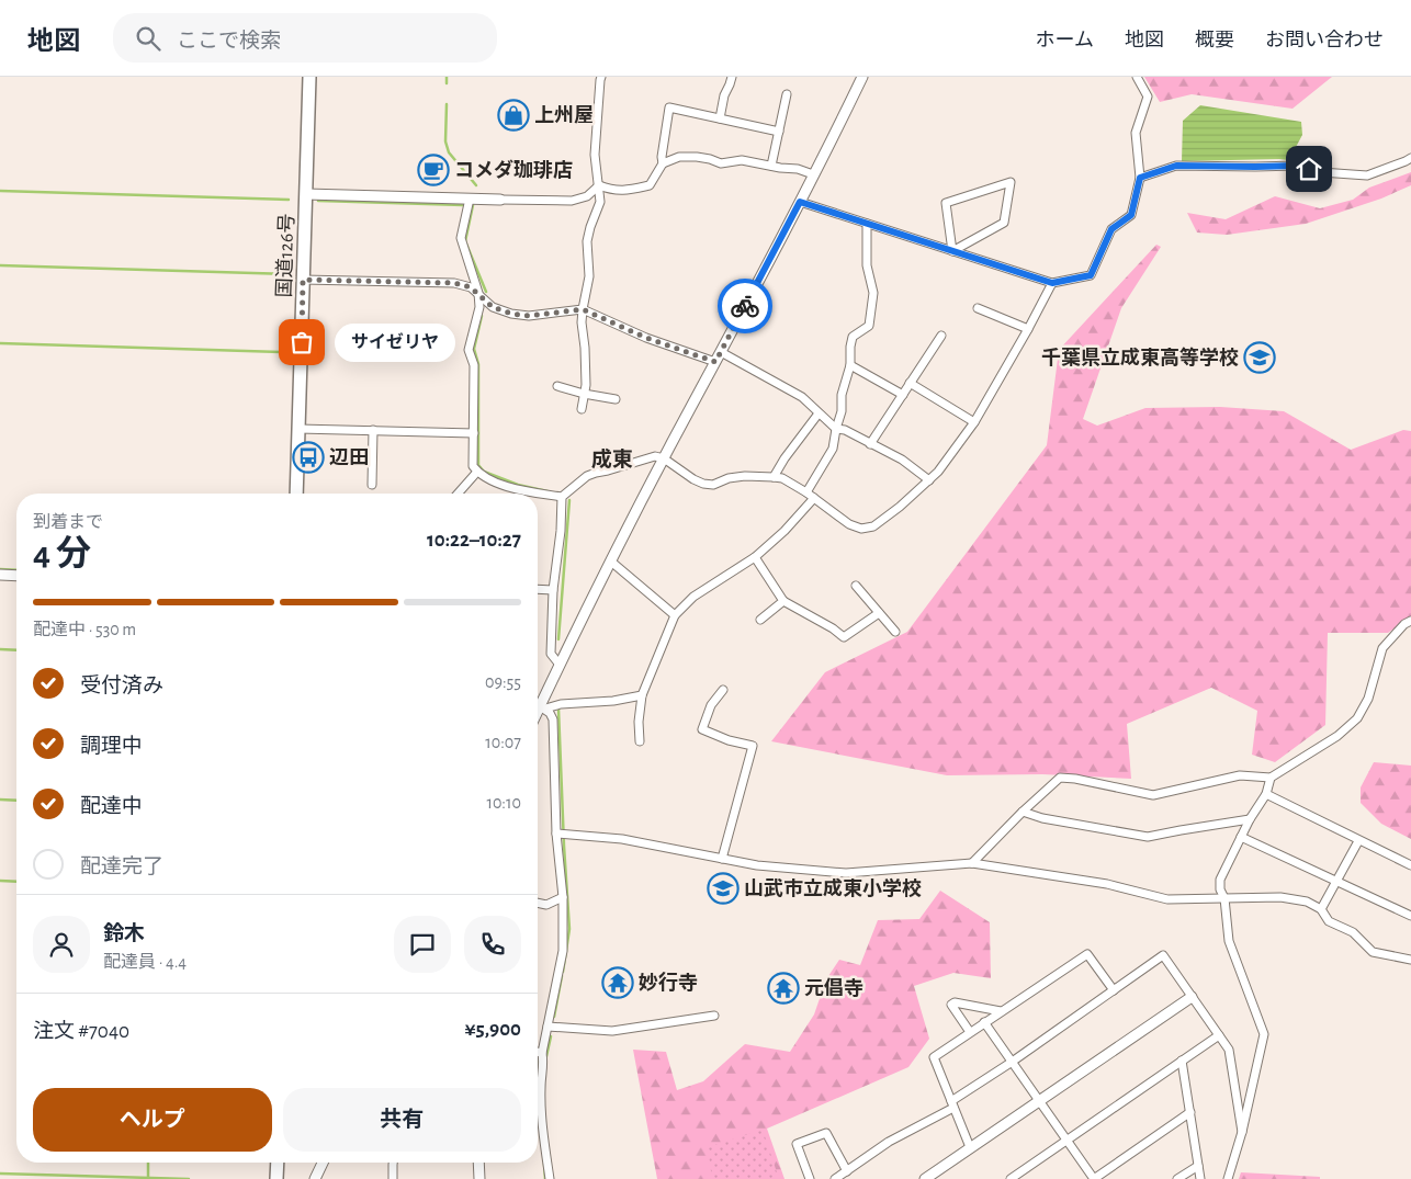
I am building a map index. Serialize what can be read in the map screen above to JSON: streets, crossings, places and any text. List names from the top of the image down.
{
  "streets": {
    "highway": ["国道126号"]
  },
  "districts": ["成東"],
  "places": {
    "shop": ["上州屋"],
    "cafe": ["コメダ珈琲店"],
    "other": ["サイゼリヤ"],
    "school or university": ["千葉県立成東高等学校", "山武市立成東小学校"],
    "bus stop": ["辺田"],
    "temple": ["妙行寺", "元倡寺"]
  },
  "page": {
    "header": "地図",
    "search": "ここで検索",
    "nav": [
      "ホーム",
      "地図",
      "概要",
      "お問い合わせ"
    ],
    "bubble": "サイゼリヤ",
    "heading": ["4 分", "到着まで", "10:22–10:27"],
    "panel": [
      "鈴木",
      "配達員 · 4.4",
      "注文 #7040",
      "¥5,900"
    ],
    "bar": "配達中 · 530 m",
    "list": [
      ["受付済み", "09:55"],
      ["調理中", "10:07"],
      ["配達中", "10:10"],
      "配達完了"
    ],
    "buttons": ["ヘルプ", "共有"]
  }
}
